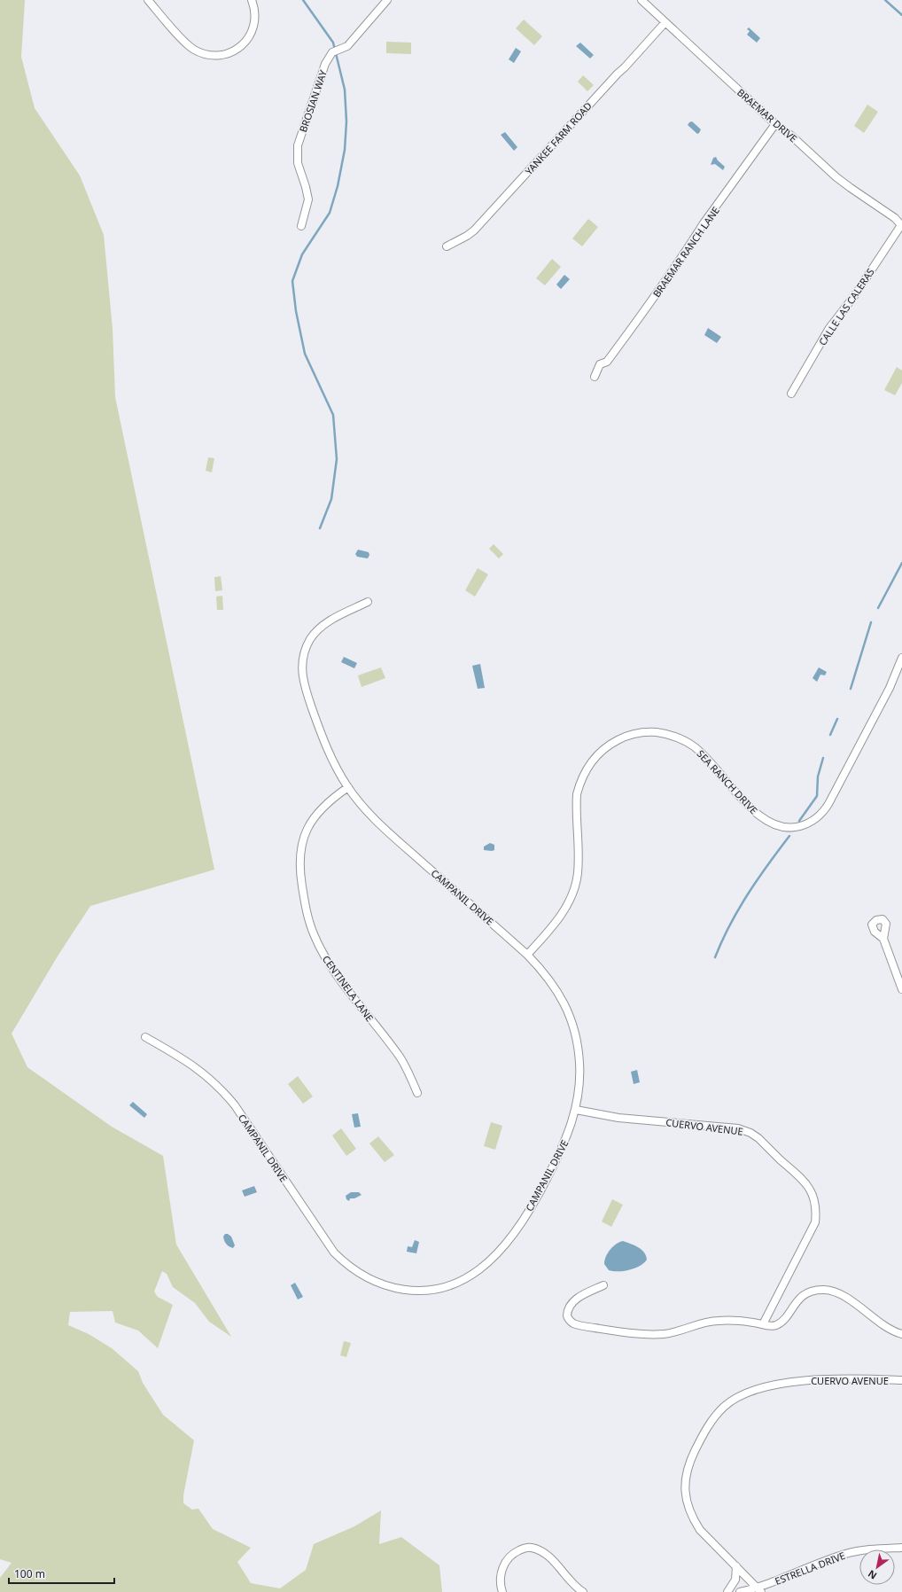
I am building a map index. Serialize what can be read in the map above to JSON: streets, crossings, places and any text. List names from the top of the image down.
{
  "streets": {
    "street": [
      "BROSIAN WAY",
      "BRAEMAR DRIVE",
      "YANKEE FARM ROAD",
      "BRAEMAR RANCH LANE",
      "CALLE LAS CALERAS",
      "SEA RANCH DRIVE",
      "CAMPANIL DRIVE",
      "CENTINELA LANE",
      "CUERVO AVENUE",
      "ESTRELLA DRIVE"
    ]
  },
  "crossings": [
    ["BRAEMAR DRIVE", "YANKEE FARM ROAD"],
    ["BRAEMAR DRIVE", "BRAEMAR RANCH LANE"],
    ["BRAEMAR DRIVE", "CALLE LAS CALERAS"],
    ["SEA RANCH DRIVE", "CAMPANIL DRIVE"],
    ["CAMPANIL DRIVE", "CENTINELA LANE"],
    ["CAMPANIL DRIVE", "CUERVO AVENUE"],
    ["CUERVO AVENUE", "ESTRELLA DRIVE"]
  ],
  "scale_bar": "100 m",
  "north": "bottom left"
}
